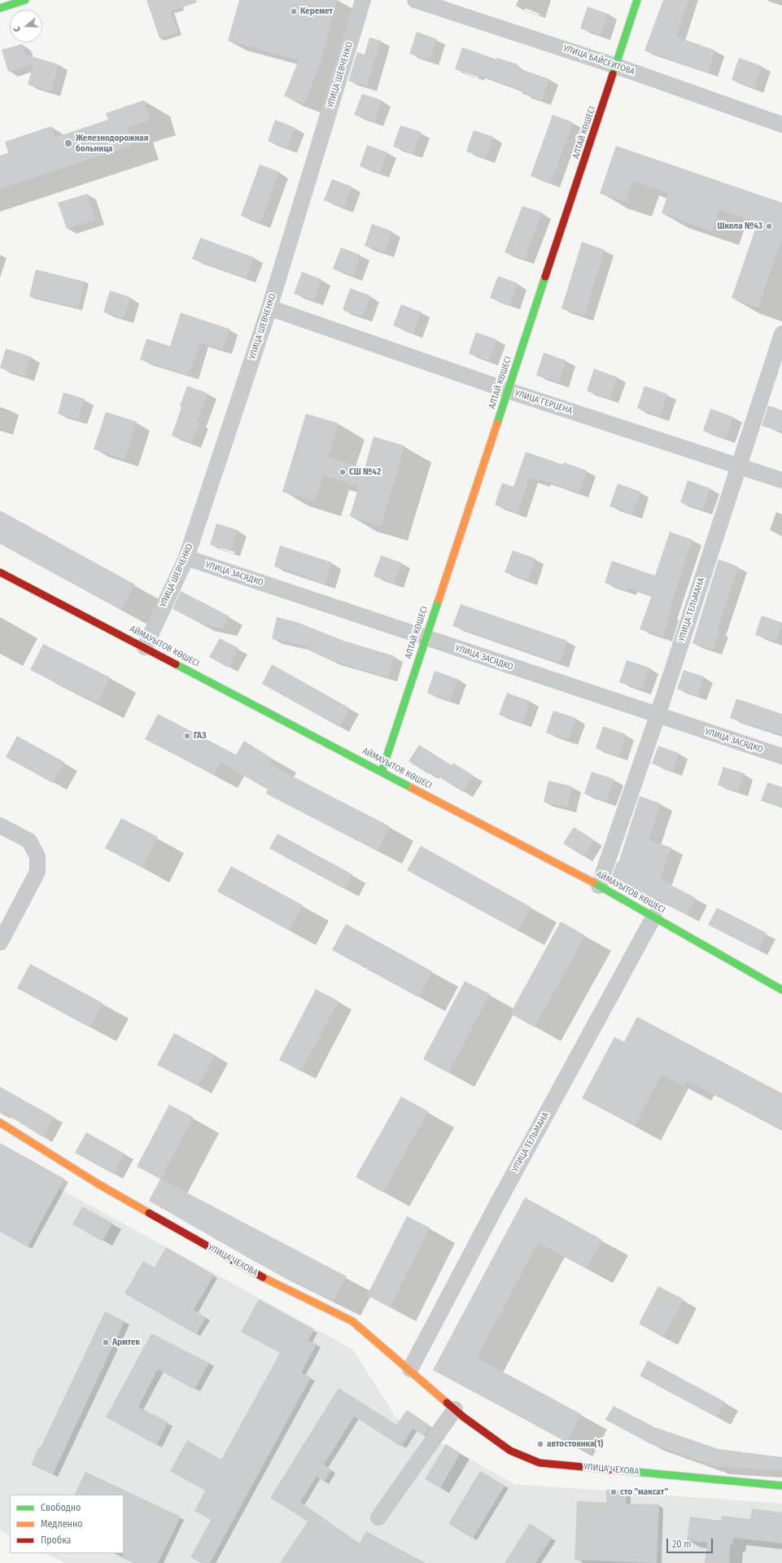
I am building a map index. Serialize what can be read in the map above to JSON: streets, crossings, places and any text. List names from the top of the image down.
{
  "streets": {
    "street": [
      "УЛИЦА БАЙСЕИТОВА",
      "УЛИЦА ШЕВЧЕНКО",
      "АЛТАЙ КӨШЕСІ",
      "УЛИЦА ГЕРЦЕНА",
      "УЛИЦА ЗАСЯДКО",
      "УЛИЦА ТЕЛЬМАНА",
      "АЙМАУЫТОВ КӨШЕСІ",
      "УЛИЦА ЧЕХОВА"
    ]
  },
  "crossings": [
    ["УЛИЦА БАЙСЕИТОВА", "АЛТАЙ КӨШЕСІ"],
    ["УЛИЦА ШЕВЧЕНКО", "УЛИЦА ГЕРЦЕНА"],
    ["УЛИЦА ШЕВЧЕНКО", "УЛИЦА ЗАСЯДКО"],
    ["УЛИЦА ШЕВЧЕНКО", "АЙМАУЫТОВ КӨШЕСІ"],
    ["АЛТАЙ КӨШЕСІ", "УЛИЦА ГЕРЦЕНА"],
    ["АЛТАЙ КӨШЕСІ", "УЛИЦА ЗАСЯДКО"],
    ["АЛТАЙ КӨШЕСІ", "АЙМАУЫТОВ КӨШЕСІ"],
    ["УЛИЦА ГЕРЦЕНА", "УЛИЦА ТЕЛЬМАНА"],
    ["УЛИЦА ЗАСЯДКО", "УЛИЦА ТЕЛЬМАНА"],
    ["УЛИЦА ТЕЛЬМАНА", "АЙМАУЫТОВ КӨШЕСІ"],
    ["УЛИЦА ТЕЛЬМАНА", "УЛИЦА ЧЕХОВА"]
  ],
  "places": [
    "Керемет",
    "Железнодорожная больница",
    "Школа №43",
    "СШ №42",
    "ГАЗ",
    "Армтек",
    "автостоянка(1)",
    "сто \"максат\""
  ],
  "legend": ["Свободно", "Медленно", "Пробка"],
  "scale_bar": "20 m",
  "north": "left"
}
